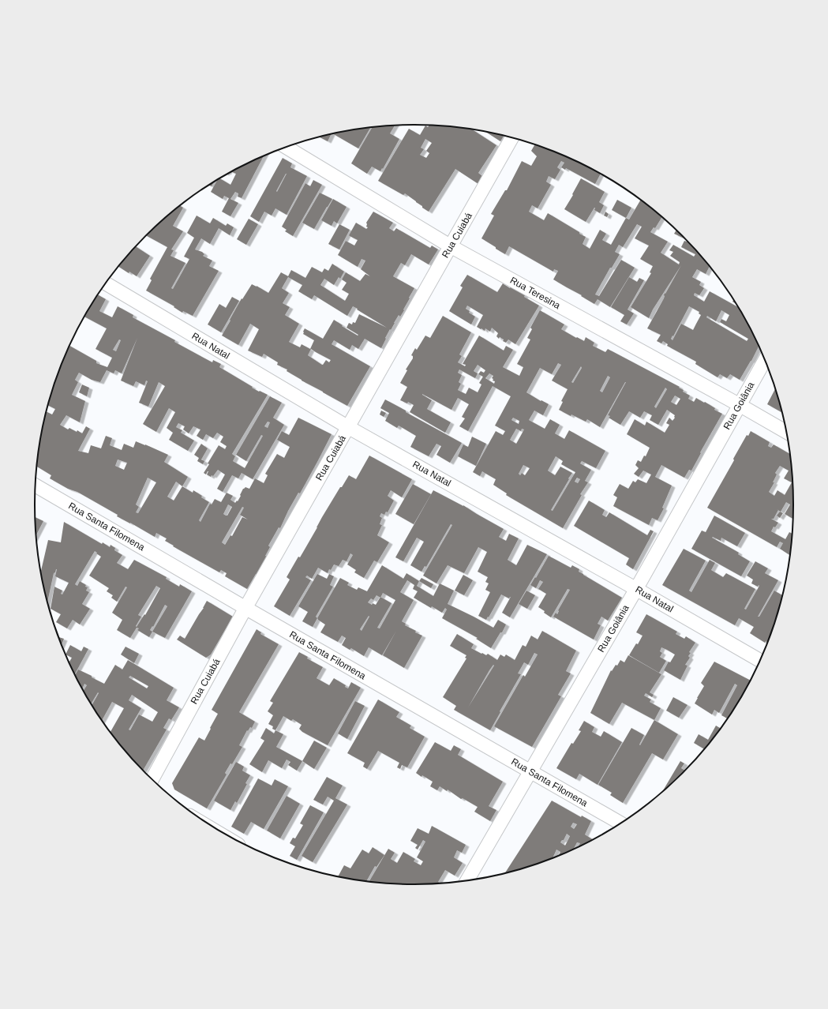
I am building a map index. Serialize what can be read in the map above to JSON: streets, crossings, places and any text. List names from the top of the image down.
{
  "streets": {
    "street": [
      "Rua Cuiabá",
      "Rua Teresina",
      "Rua Natal",
      "Rua Goiânia",
      "Rua Santa Filomena"
    ]
  },
  "crossings": [
    ["Rua Cuiabá", "Rua Teresina"],
    ["Rua Cuiabá", "Rua Natal"],
    ["Rua Cuiabá", "Rua Santa Filomena"],
    ["Rua Teresina", "Rua Goiânia"],
    ["Rua Natal", "Rua Goiânia"],
    ["Rua Goiânia", "Rua Santa Filomena"]
  ]
}
